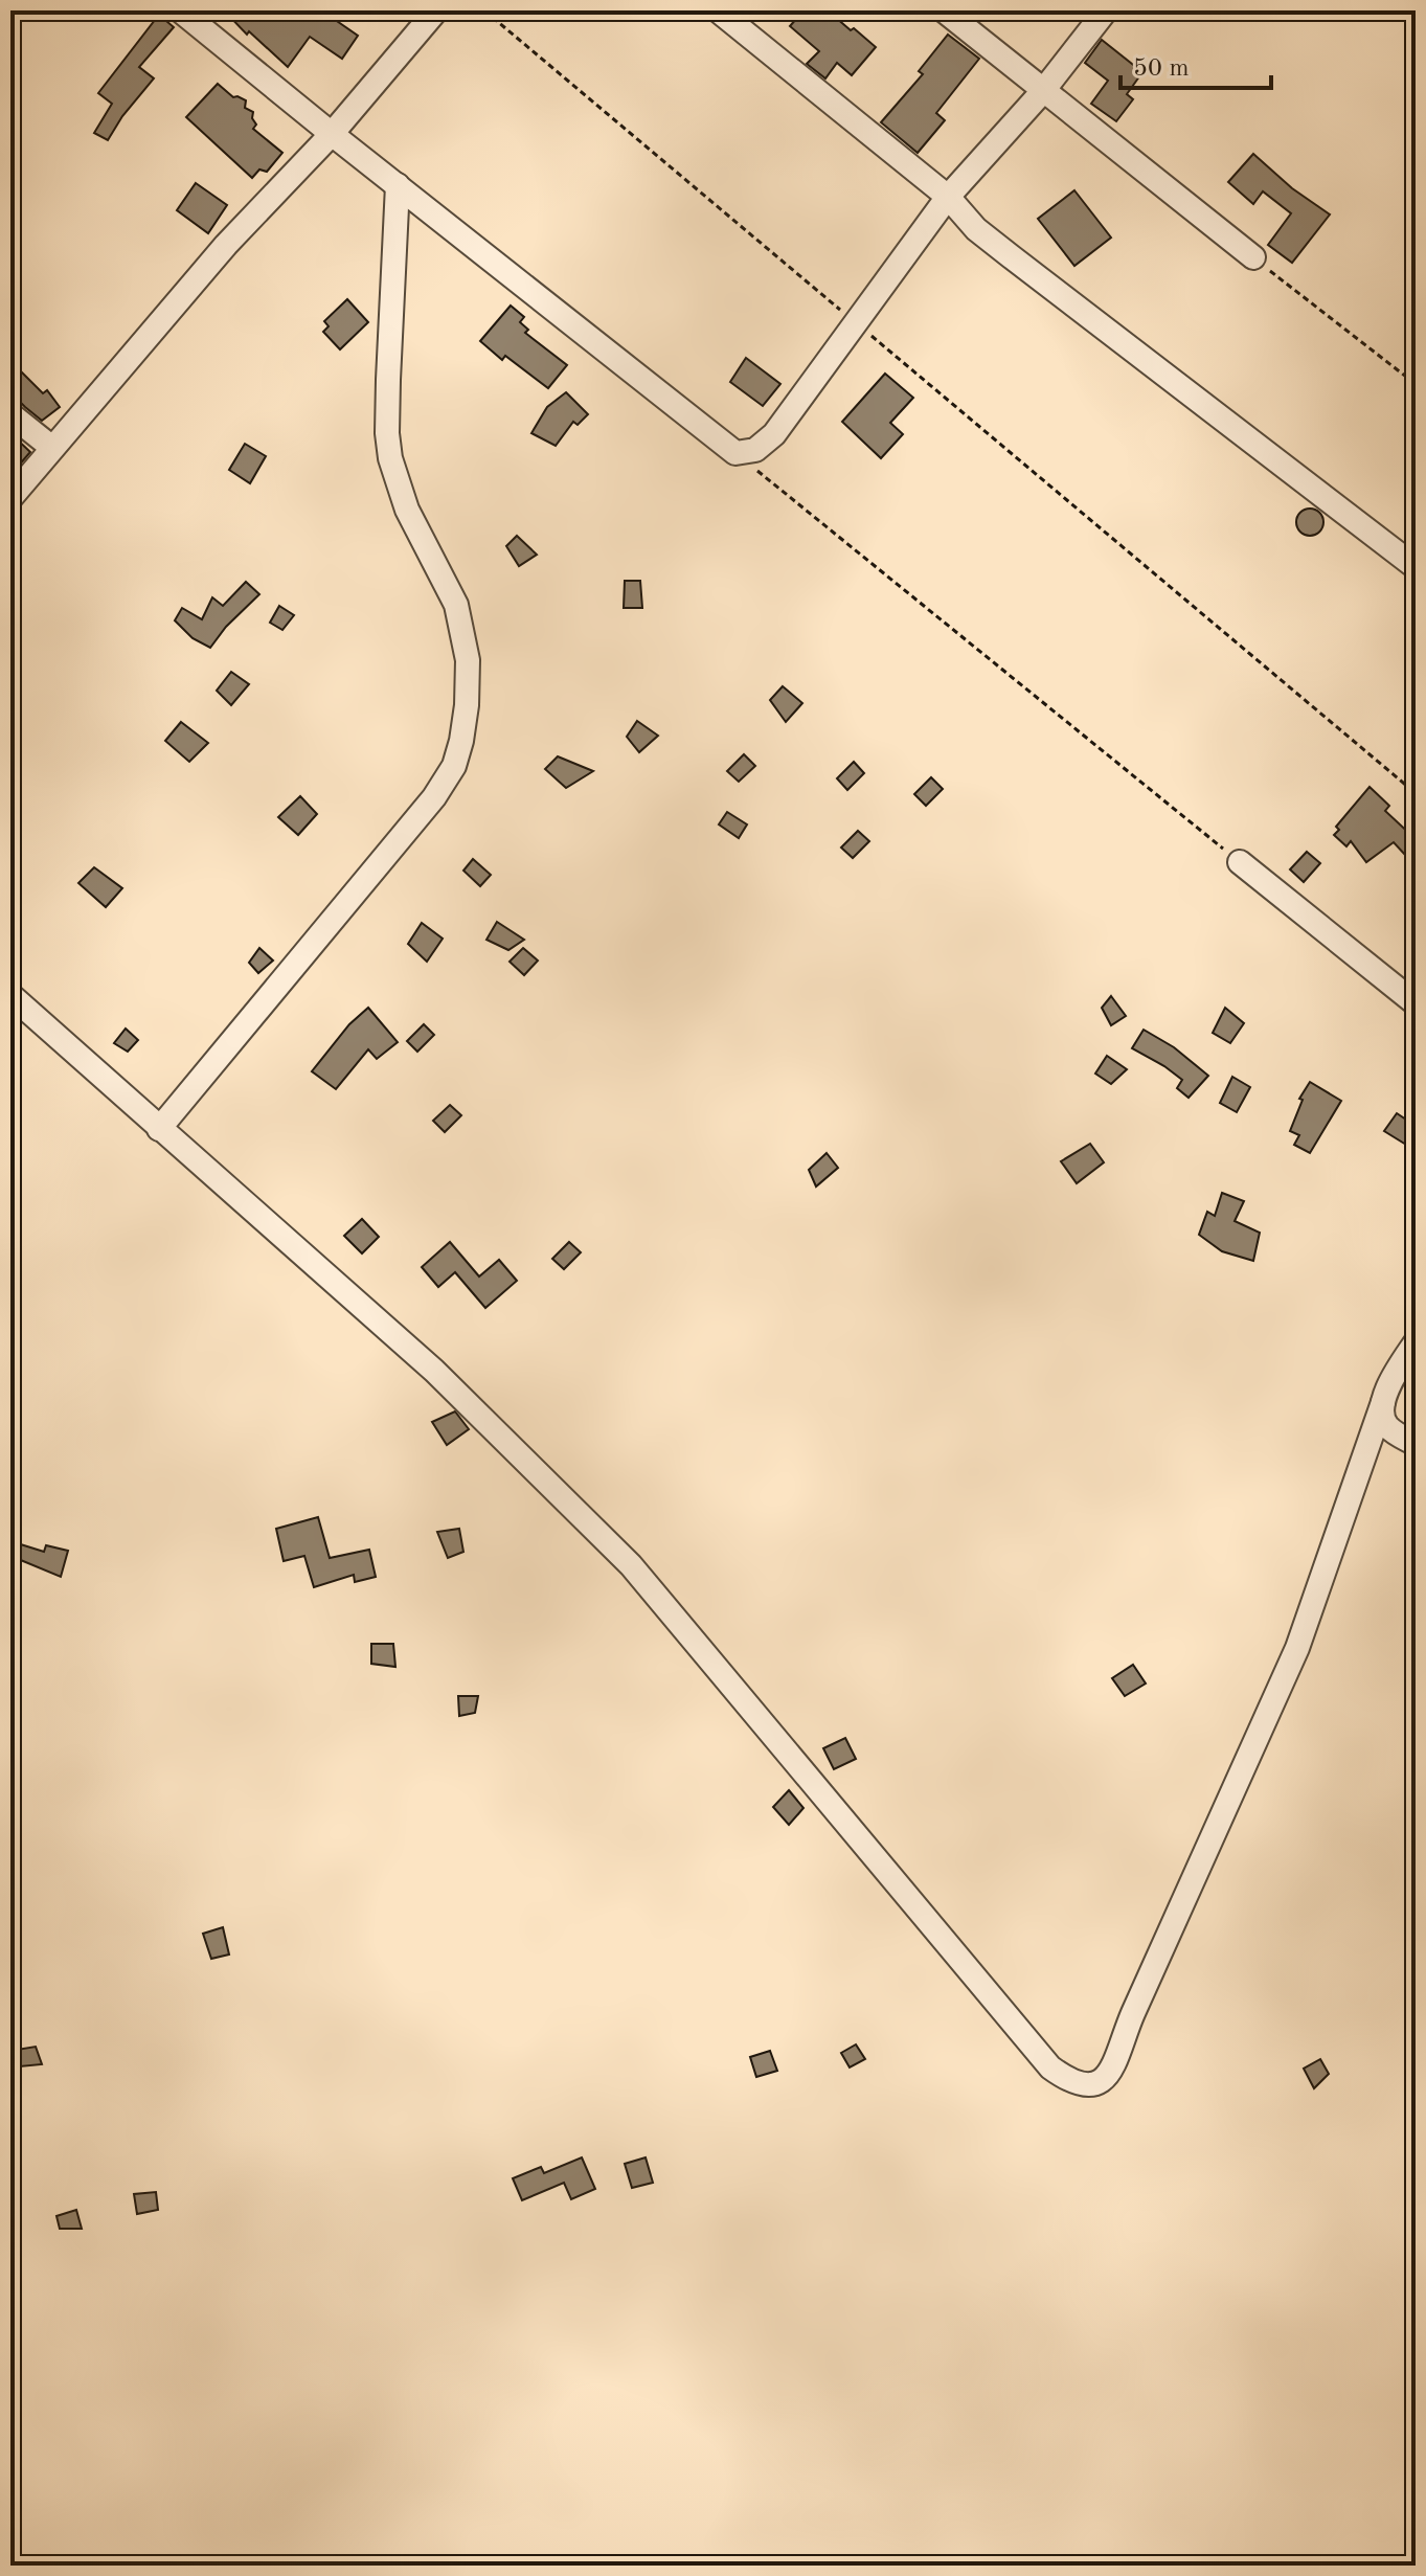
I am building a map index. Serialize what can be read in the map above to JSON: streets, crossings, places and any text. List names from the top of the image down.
{
  "scale_bar": "50 m"
}
